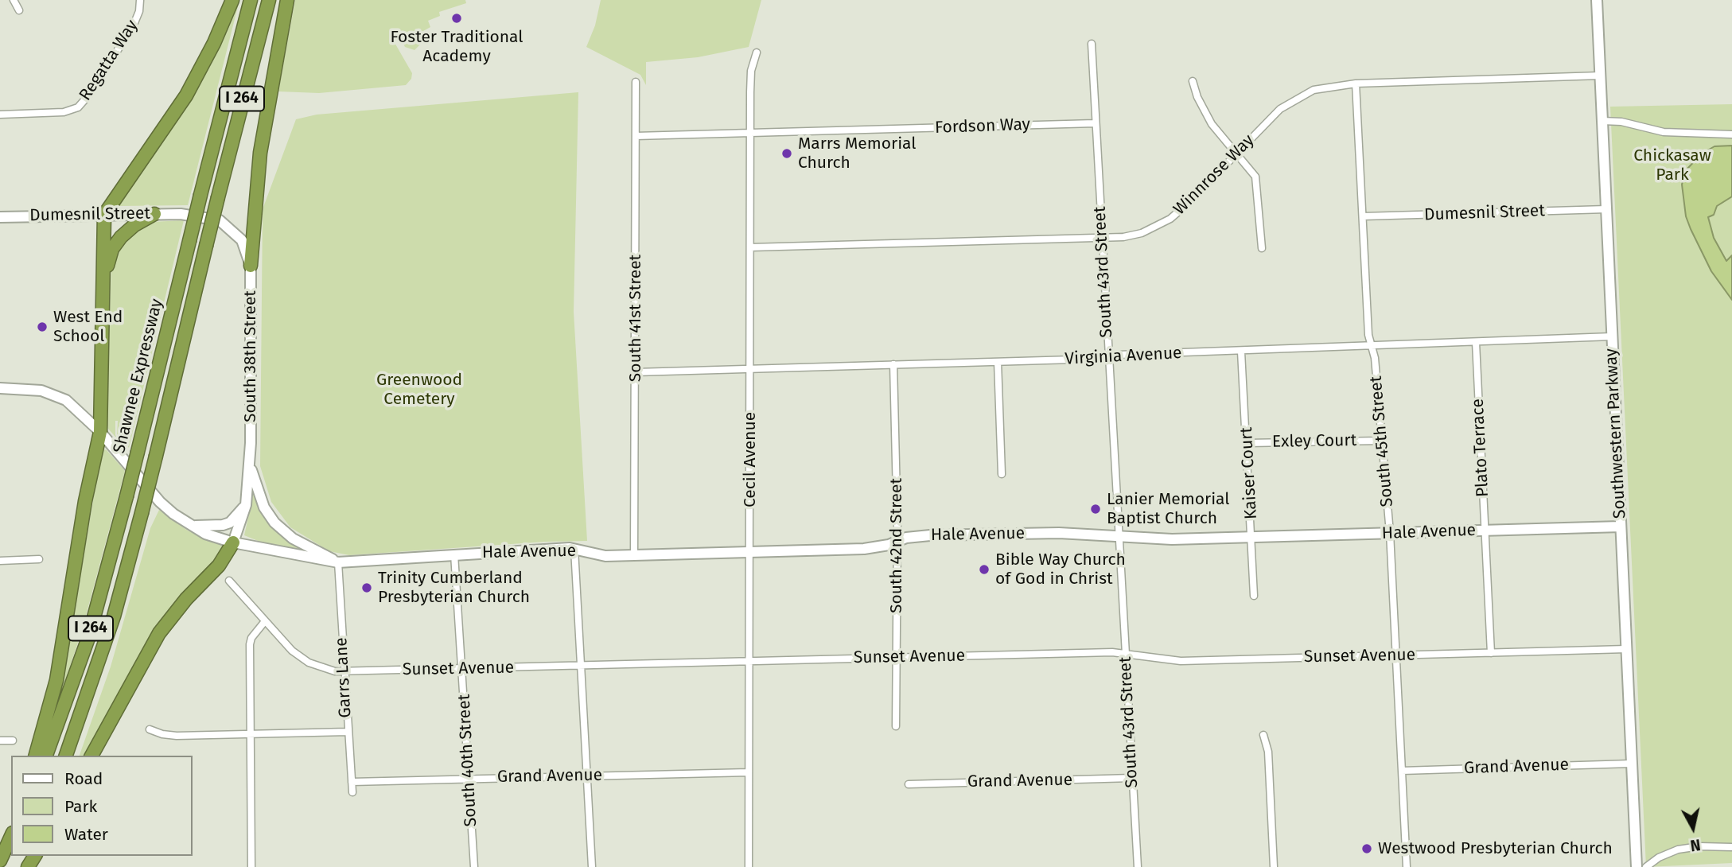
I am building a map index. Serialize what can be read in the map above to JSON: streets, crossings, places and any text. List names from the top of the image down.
{
  "streets": {
    "highway": ["I 264", "Shawnee Expressway"],
    "street": [
      "Regatta Way",
      "Fordson Way",
      "Winnrose Way",
      "Dumesnil Street",
      "South 43rd Street",
      "South 41st Street",
      "South 38th Street",
      "Virginia Avenue",
      "Southwestern Parkway",
      "Exley Court",
      "South 45th Street",
      "Plato Terrace",
      "Cecil Avenue",
      "Kaiser Court",
      "Hale Avenue",
      "South 42nd Street",
      "Sunset Avenue",
      "Garrs Lane",
      "South 40th Street",
      "Grand Avenue"
    ]
  },
  "crossings": [
    ["Fordson Way", "South 43rd Street"],
    ["Fordson Way", "South 41st Street"],
    ["Fordson Way", "Cecil Avenue"],
    ["Winnrose Way", "South 43rd Street"],
    ["Winnrose Way", "Southwestern Parkway"],
    ["Winnrose Way", "South 45th Street"],
    ["Winnrose Way", "Cecil Avenue"],
    ["Dumesnil Street", "South 38th Street"],
    ["Dumesnil Street", "Southwestern Parkway"],
    ["Dumesnil Street", "South 45th Street"],
    ["South 43rd Street", "Virginia Avenue"],
    ["South 43rd Street", "Hale Avenue"],
    ["South 43rd Street", "Sunset Avenue"],
    ["South 43rd Street", "Grand Avenue"],
    ["South 41st Street", "Virginia Avenue"],
    ["South 41st Street", "Hale Avenue"],
    ["Virginia Avenue", "Southwestern Parkway"],
    ["Virginia Avenue", "South 45th Street"],
    ["Virginia Avenue", "Plato Terrace"],
    ["Virginia Avenue", "Cecil Avenue"],
    ["Virginia Avenue", "Kaiser Court"],
    ["Virginia Avenue", "South 42nd Street"],
    ["Southwestern Parkway", "Hale Avenue"],
    ["Southwestern Parkway", "Sunset Avenue"],
    ["Southwestern Parkway", "Grand Avenue"],
    ["Exley Court", "South 45th Street"],
    ["Exley Court", "Kaiser Court"],
    ["South 45th Street", "Hale Avenue"],
    ["South 45th Street", "Sunset Avenue"],
    ["South 45th Street", "Grand Avenue"],
    ["Plato Terrace", "Hale Avenue"],
    ["Plato Terrace", "Sunset Avenue"],
    ["Cecil Avenue", "Hale Avenue"],
    ["Cecil Avenue", "Sunset Avenue"],
    ["Cecil Avenue", "Grand Avenue"],
    ["Kaiser Court", "Hale Avenue"],
    ["Hale Avenue", "South 42nd Street"],
    ["Hale Avenue", "Garrs Lane"],
    ["Hale Avenue", "South 40th Street"],
    ["South 42nd Street", "Sunset Avenue"],
    ["Sunset Avenue", "Garrs Lane"],
    ["Sunset Avenue", "South 40th Street"],
    ["Garrs Lane", "Grand Avenue"],
    ["South 40th Street", "Grand Avenue"]
  ],
  "parks": ["Chickasaw Park", "Greenwood Cemetery"],
  "places": [
    "Foster Traditional Academy",
    "Marrs Memorial Church",
    "West End School",
    "Lanier Memorial Baptist Church",
    "Bible Way Church of God in Christ",
    "Trinity Cumberland Presbyterian Church",
    "Westwood Presbyterian Church"
  ],
  "legend": ["Road", "Park", "Water"],
  "north": "bottom"
}
